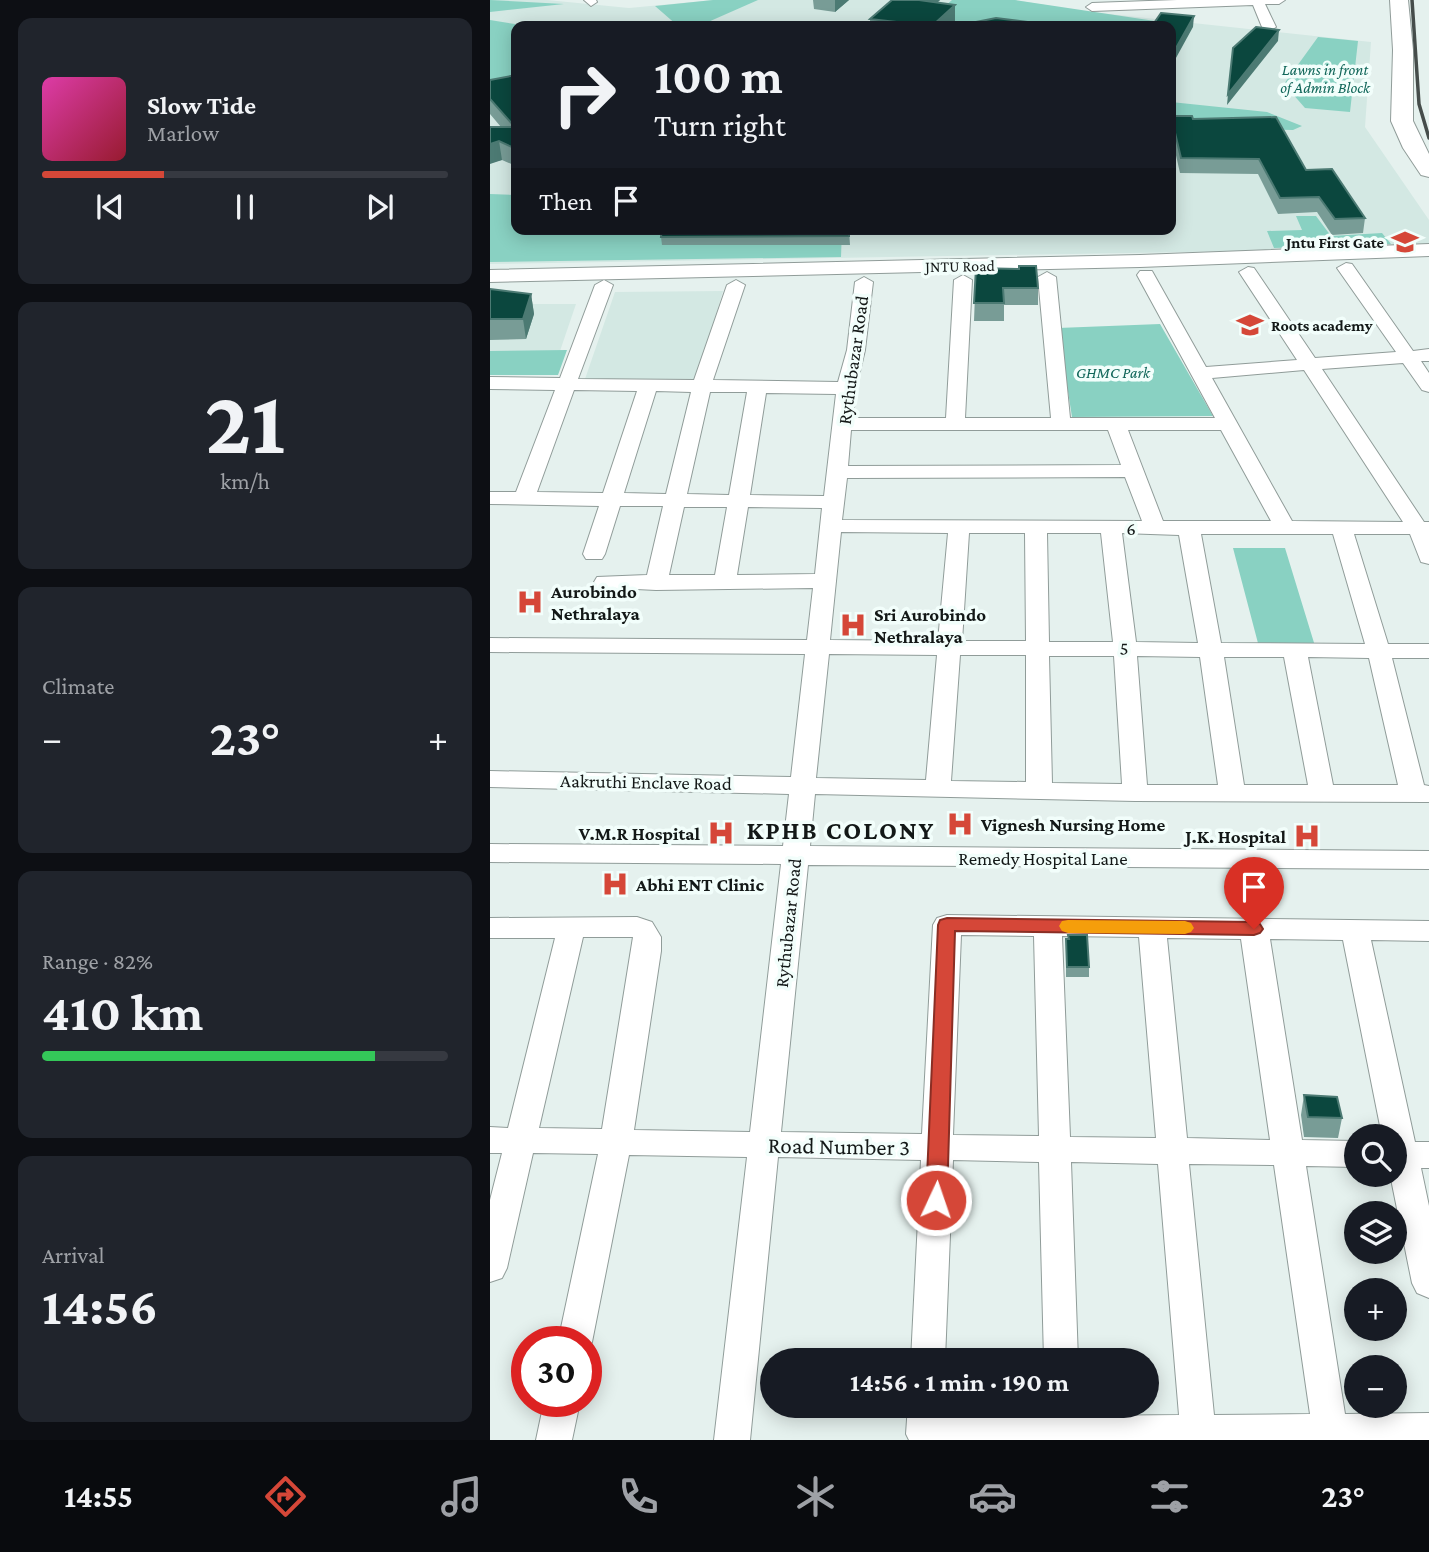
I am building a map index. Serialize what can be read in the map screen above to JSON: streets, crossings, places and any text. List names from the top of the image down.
{
  "streets": {
    "main road": ["JNTU Road"],
    "street": [
      "Rythubazar Road",
      "6",
      "5",
      "Aakruthi Enclave Road",
      "Remedy Hospital Lane",
      "Road Number 3"
    ]
  },
  "crossings": [
    ["JNTU Road", "Rythubazar Road"],
    ["Rythubazar Road", "6"],
    ["Rythubazar Road", "5"],
    ["Rythubazar Road", "Aakruthi Enclave Road"],
    ["Rythubazar Road", "Remedy Hospital Lane"],
    ["Rythubazar Road", "Road Number 3"]
  ],
  "districts": ["KPHB COLONY"],
  "parks": ["Lawns in front of Admin Block", "GHMC Park"],
  "places": {
    "school or university": ["Jntu First Gate", "Roots academy"],
    "hospital": [
      "Aurobindo Nethralaya",
      "Sri Aurobindo Nethralaya",
      "Vignesh Nursing Home",
      "V.M.R Hospital",
      "J.K. Hospital",
      "Abhi ENT Clinic"
    ]
  },
  "page": {
    "turn": ["100 m", "Turn right"],
    "song": ["Slow Tide", "Marlow"],
    "then": "Then",
    "tile": [
      ["21", "km/h"],
      "Climate",
      ["Range · 82%", "410 km"],
      ["Arrival", "14:56"]
    ],
    "heat": ["−", "23°", "+"],
    "map_buttons": ["+", "−"],
    "limit": "30",
    "trip": "14:56 · 1 min · 190 m",
    "tabs": ["14:55", "23°"]
  }
}
